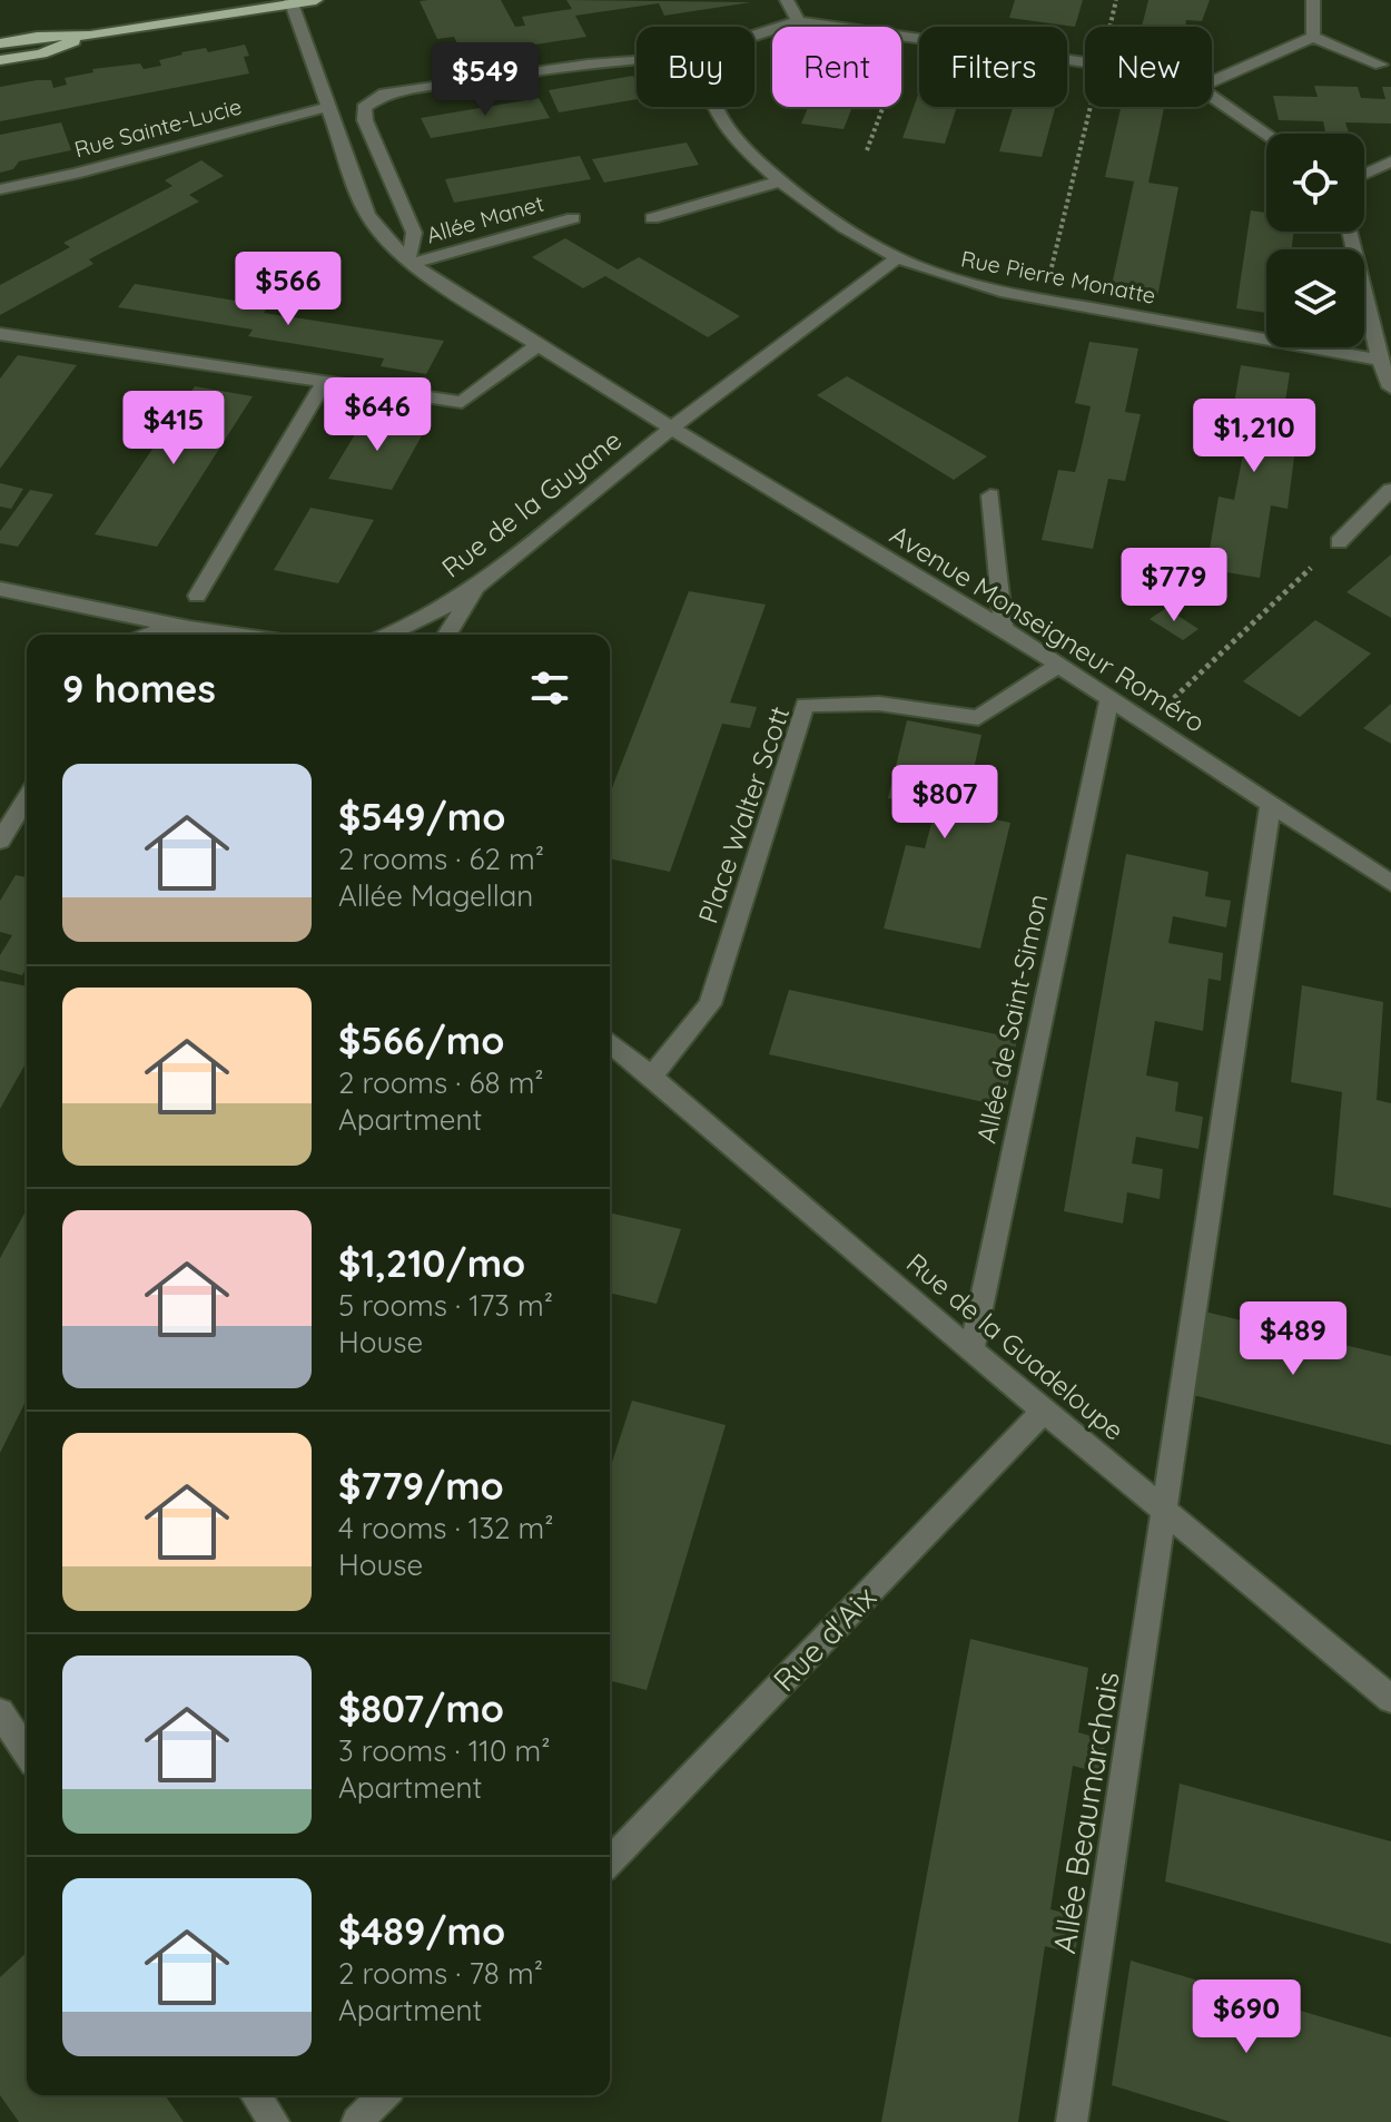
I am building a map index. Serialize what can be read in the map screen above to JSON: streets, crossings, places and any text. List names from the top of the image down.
{
  "streets": {
    "street": [
      "Rue Sainte-Lucie",
      "Allée Manet",
      "Rue Pierre Monatte",
      "Rue de la Guyane",
      "Avenue Monseigneur Roméro",
      "Place Walter Scott",
      "Allée de Saint-Simon",
      "Rue de la Guadeloupe",
      "Rue d'Aix",
      "Allée Beaumarchais"
    ]
  },
  "crossings": [
    ["Rue Sainte-Lucie", "Avenue Monseigneur Roméro"],
    ["Allée Manet", "Avenue Monseigneur Roméro"],
    ["Rue de la Guyane", "Avenue Monseigneur Roméro"],
    ["Avenue Monseigneur Roméro", "Place Walter Scott"],
    ["Avenue Monseigneur Roméro", "Allée de Saint-Simon"],
    ["Avenue Monseigneur Roméro", "Allée Beaumarchais"],
    ["Place Walter Scott", "Rue de la Guadeloupe"],
    ["Allée de Saint-Simon", "Rue de la Guadeloupe"],
    ["Rue de la Guadeloupe", "Rue d'Aix"],
    ["Rue de la Guadeloupe", "Allée Beaumarchais"]
  ],
  "page": {
    "chip": [
      "Buy",
      "Rent",
      "Filters",
      "New"
    ],
    "price": [
      "$549",
      "$566",
      "$646",
      "$415",
      "$1,210",
      "$779",
      "$807",
      "$489",
      "$690"
    ],
    "heading": "9 homes",
    "list": [
      {
        "name": "$549/mo",
        "note": "2 rooms · 62 m² · Allée Magellan"
      },
      {
        "name": "$566/mo",
        "note": "2 rooms · 68 m² · Apartment"
      },
      {
        "name": "$1,210/mo",
        "note": "5 rooms · 173 m² · House"
      },
      {
        "name": "$779/mo",
        "note": "4 rooms · 132 m² · House"
      },
      {
        "name": "$807/mo",
        "note": "3 rooms · 110 m² · Apartment"
      },
      {
        "name": "$489/mo",
        "note": "2 rooms · 78 m² · Apartment"
      }
    ]
  }
}
